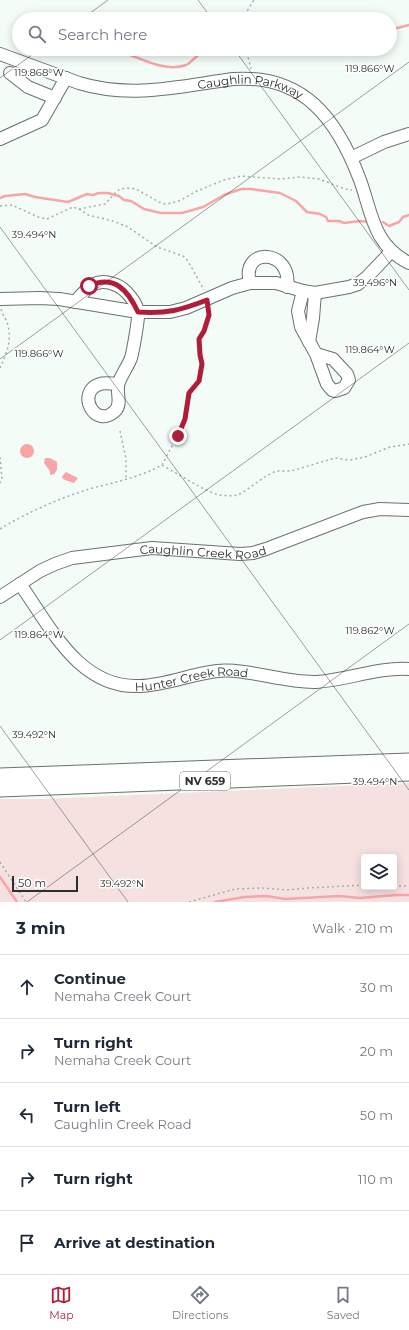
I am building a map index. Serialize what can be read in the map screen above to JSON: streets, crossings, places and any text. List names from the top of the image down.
{
  "streets": {
    "main road": ["NV 659"],
    "street": ["Caughlin Parkway", "Caughlin Creek Road", "Hunter Creek Road"]
  },
  "crossings": [
    ["Caughlin Creek Road", "Hunter Creek Road"]
  ],
  "scale_bar": "50 m",
  "page": {
    "search": "Search here",
    "scale": "50 m",
    "heading": ["3 min", "Walk · 210 m"],
    "list": [
      ["Continue", "Nemaha Creek Court", "30 m"],
      ["Turn right", "Nemaha Creek Court", "20 m"],
      ["Turn left", "Caughlin Creek Road", "50 m"],
      ["Turn right", "110 m"],
      "Arrive at destination"
    ],
    "nav": ["Map", "Directions", "Saved"]
  },
  "coordinates": [
    "119.866°W",
    "119.868°W",
    "39.494°N",
    "39.496°N",
    "119.864°W",
    "119.862°W",
    "39.492°N"
  ]
}
